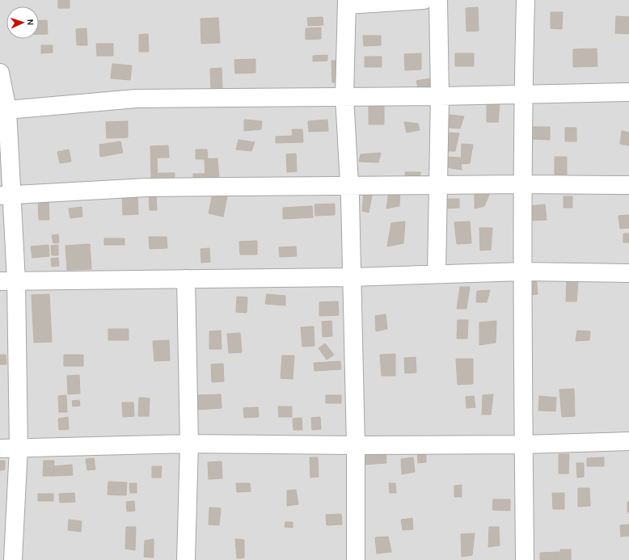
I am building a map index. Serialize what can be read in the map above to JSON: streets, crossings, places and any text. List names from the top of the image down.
{
  "north": "right"
}
